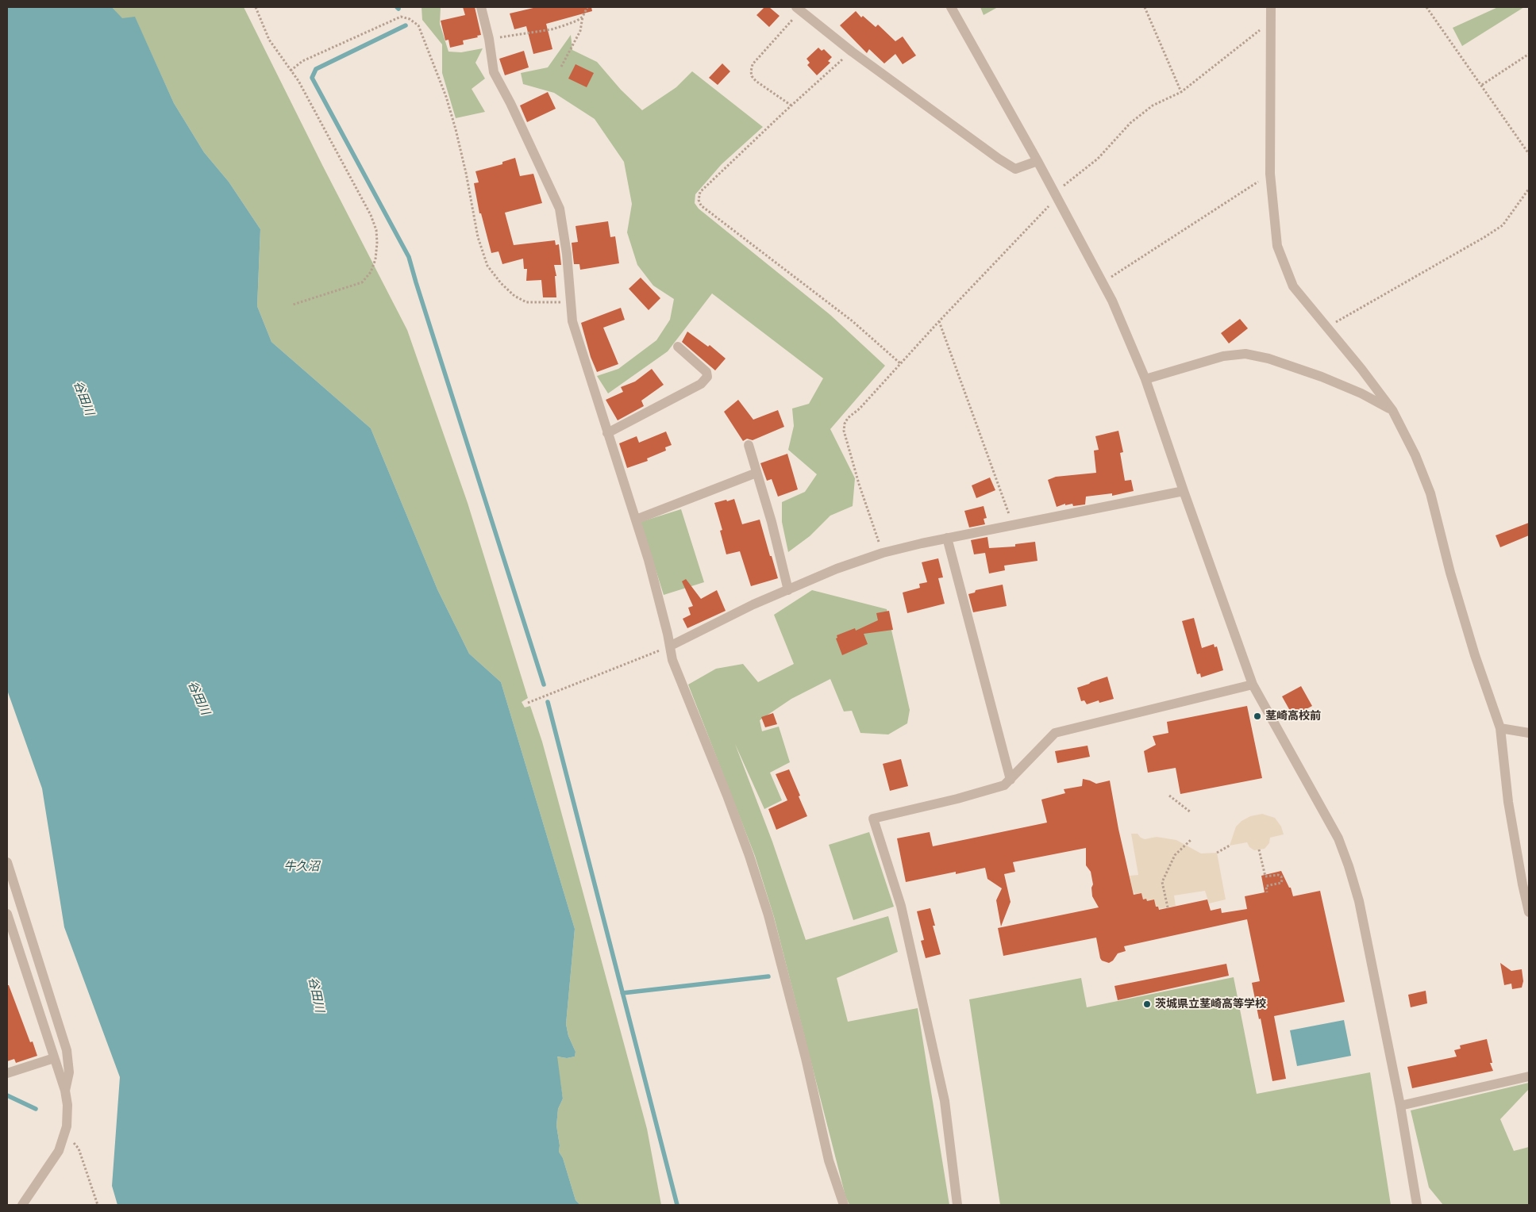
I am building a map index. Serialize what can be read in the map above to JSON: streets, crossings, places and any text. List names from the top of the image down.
{
  "water": ["谷田川", "牛久沼"],
  "places": ["茎崎高校前", "茨城県立茎崎高等学校"]
}
